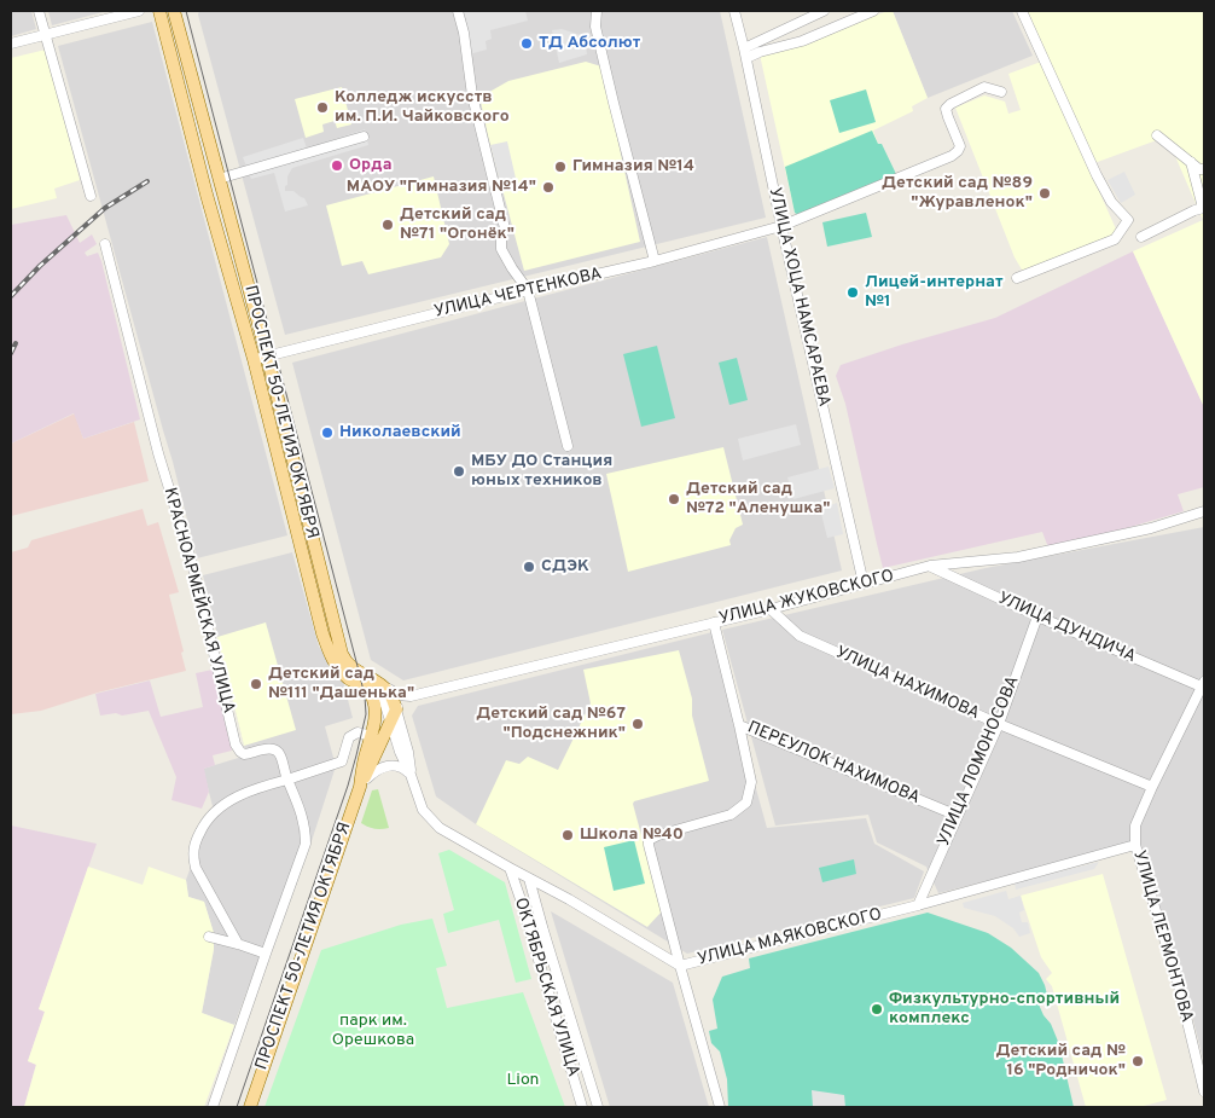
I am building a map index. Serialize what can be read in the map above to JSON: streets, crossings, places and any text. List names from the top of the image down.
{
  "streets": {
    "main road": ["ПРОСПЕКТ 50-ЛЕТИЯ ОКТЯБРЯ"],
    "street": [
      "УЛИЦА ЧЕРТЕНКОВА",
      "УЛИЦА ХОЦА НАМСАРАЕВА",
      "УЛИЦА ЖУКОВСКОГО",
      "КРАСНОАРМЕЙСКАЯ УЛИЦА",
      "УЛИЦА ДУНДИЧА",
      "УЛИЦА НАХИМОВА",
      "УЛИЦА ЛОМОНОСОВА",
      "ПЕРЕУЛОК НАХИМОВА",
      "УЛИЦА ЛЕРМОНТОВА",
      "УЛИЦА МАЯКОВСКОГО",
      "ОКТЯБРЬСКАЯ УЛИЦА"
    ]
  },
  "crossings": [
    ["УЛИЦА ЧЕРТЕНКОВА", "УЛИЦА ХОЦА НАМСАРАЕВА"],
    ["УЛИЦА ЧЕРТЕНКОВА", "ПРОСПЕКТ 50-ЛЕТИЯ ОКТЯБРЯ"],
    ["УЛИЦА ХОЦА НАМСАРАЕВА", "УЛИЦА ЖУКОВСКОГО"],
    ["УЛИЦА ЖУКОВСКОГО", "УЛИЦА ДУНДИЧА"],
    ["УЛИЦА ЖУКОВСКОГО", "УЛИЦА НАХИМОВА"],
    ["УЛИЦА ЖУКОВСКОГО", "ПЕРЕУЛОК НАХИМОВА"],
    ["УЛИЦА ДУНДИЧА", "УЛИЦА ЛОМОНОСОВА"],
    ["УЛИЦА ДУНДИЧА", "УЛИЦА ЛЕРМОНТОВА"],
    ["УЛИЦА НАХИМОВА", "УЛИЦА ЛОМОНОСОВА"],
    ["УЛИЦА НАХИМОВА", "УЛИЦА ЛЕРМОНТОВА"],
    ["УЛИЦА ЛОМОНОСОВА", "ПЕРЕУЛОК НАХИМОВА"],
    ["УЛИЦА ЛОМОНОСОВА", "УЛИЦА МАЯКОВСКОГО"],
    ["ПЕРЕУЛОК НАХИМОВА", "УЛИЦА МАЯКОВСКОГО"],
    ["УЛИЦА ЛЕРМОНТОВА", "УЛИЦА МАЯКОВСКОГО"]
  ],
  "parks": ["парк им. Орешкова", "Lion"],
  "places": [
    "ТД Абсолют",
    "Колледж искусств им. П.И. Чайковского",
    "Орда",
    "Гимназия №14",
    "МАОУ \"Гимназия №14\"",
    "Детский сад №89 \"Журавленок\"",
    "Детский сад №71 \"Огонёк\"",
    "Лицей-интернат №1",
    "Николаевский",
    "МБУ ДО Станция юных техников",
    "Детский сад №72 \"Аленушка\"",
    "СДЭК",
    "Детский сад №111 \"Дашенька\"",
    "Детский сад №67 \"Подснежник\"",
    "Школа №40",
    "Физкультурно-спортивный комплекс",
    "Детский сад № 16 \"Родничок\""
  ]
}
